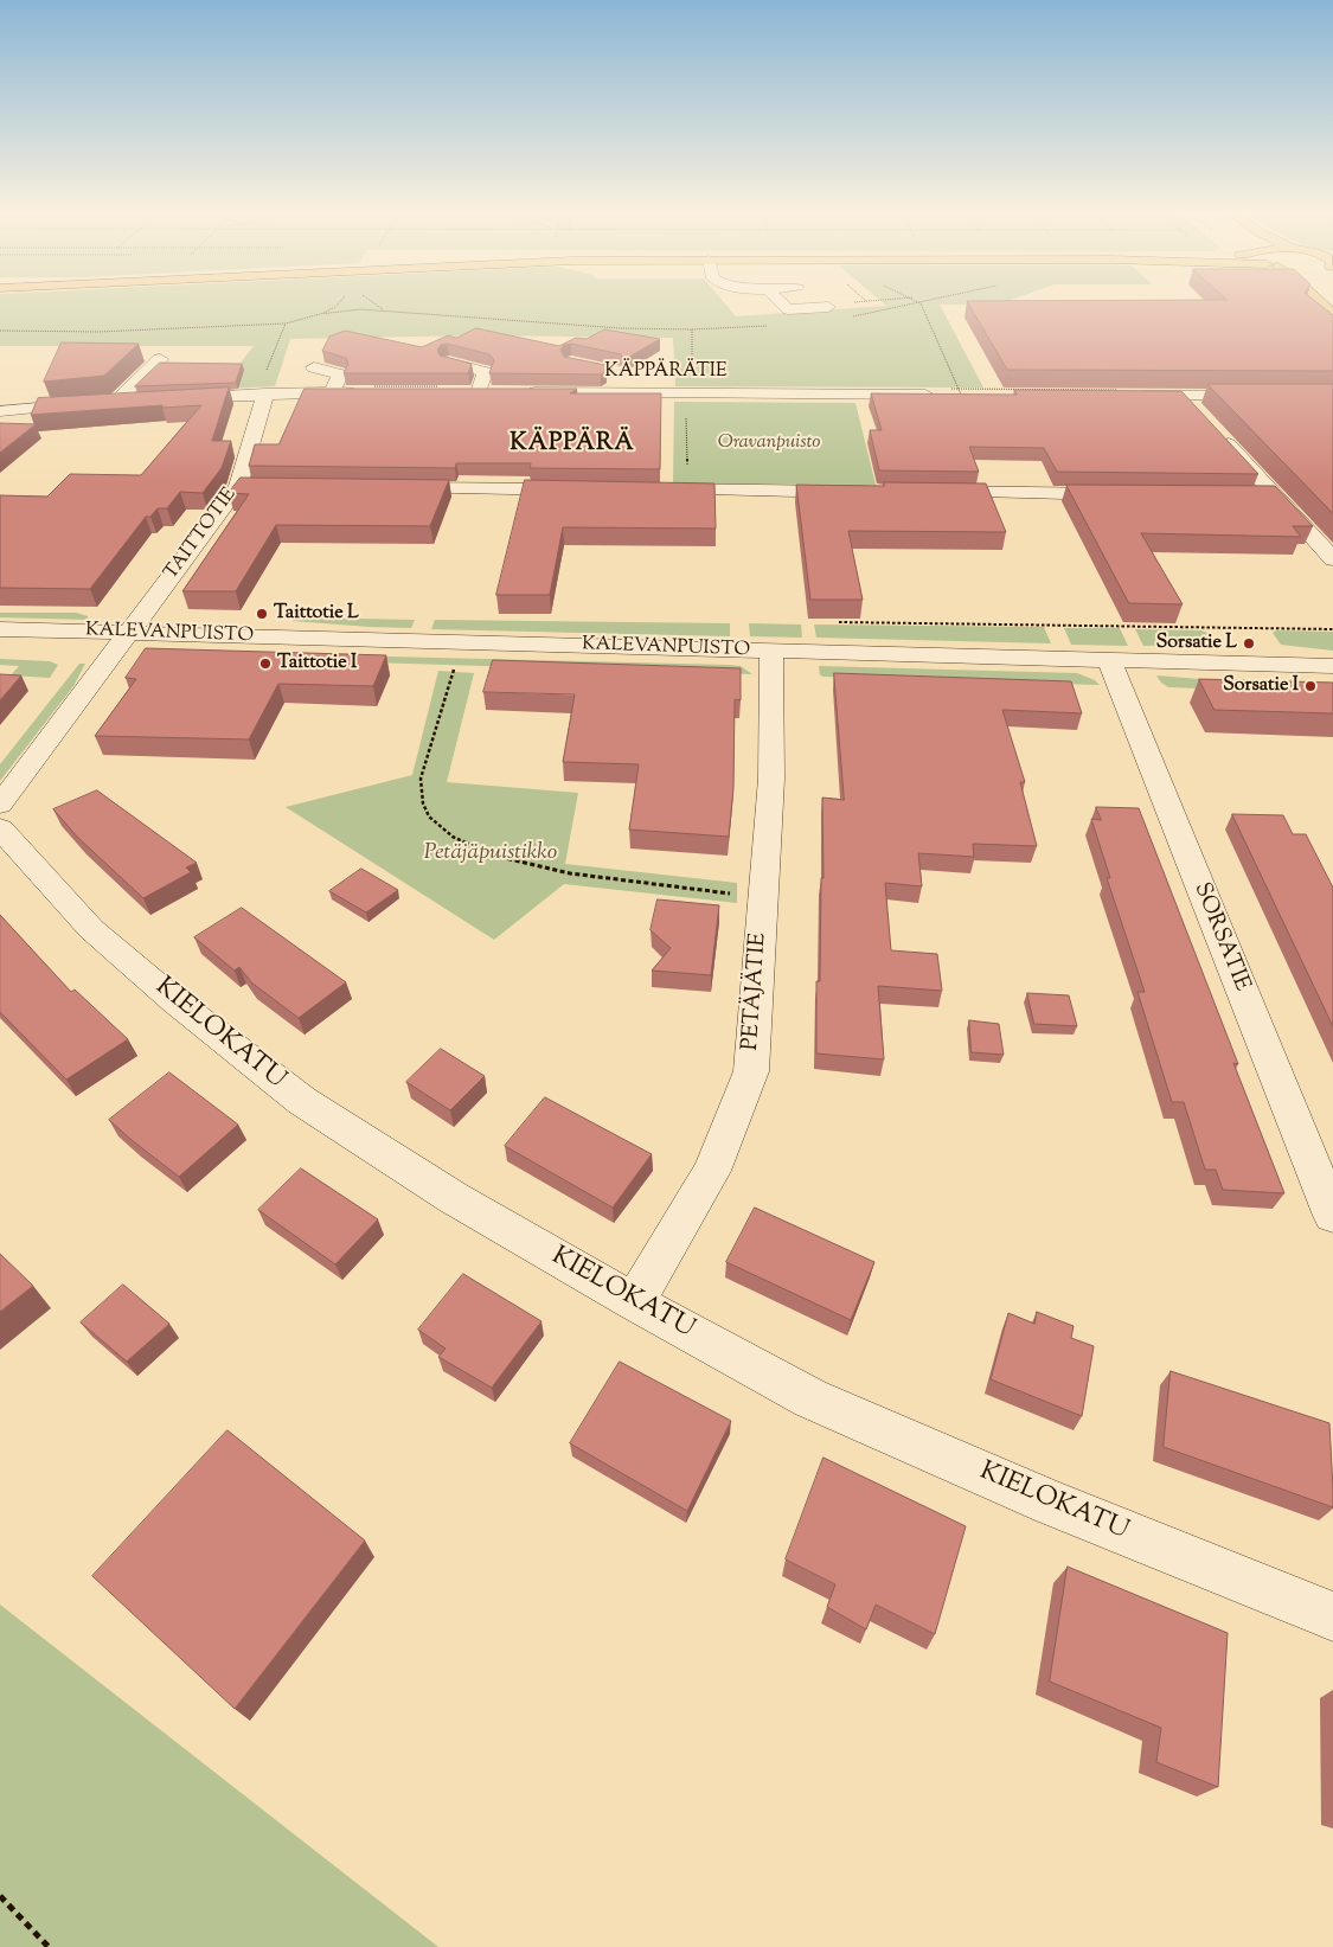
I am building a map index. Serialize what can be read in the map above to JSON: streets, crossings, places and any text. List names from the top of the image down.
{
  "streets": {
    "street": [
      "KÄPPÄRÄTIE",
      "TAITTOTIE",
      "KALEVANPUISTO",
      "SORSATIE",
      "PETÄJÄTIE",
      "KIELOKATU"
    ]
  },
  "crossings": [
    ["TAITTOTIE", "KALEVANPUISTO"],
    ["KALEVANPUISTO", "SORSATIE"],
    ["KALEVANPUISTO", "PETÄJÄTIE"],
    ["PETÄJÄTIE", "KIELOKATU"]
  ],
  "districts": ["KÄPPÄRÄ"],
  "parks": ["Oravanpuisto", "Petäjäpuistikko"],
  "places": [
    "Taittotie L",
    "Sorsatie L",
    "Taittotie I",
    "Sorsatie I"
  ]
}
